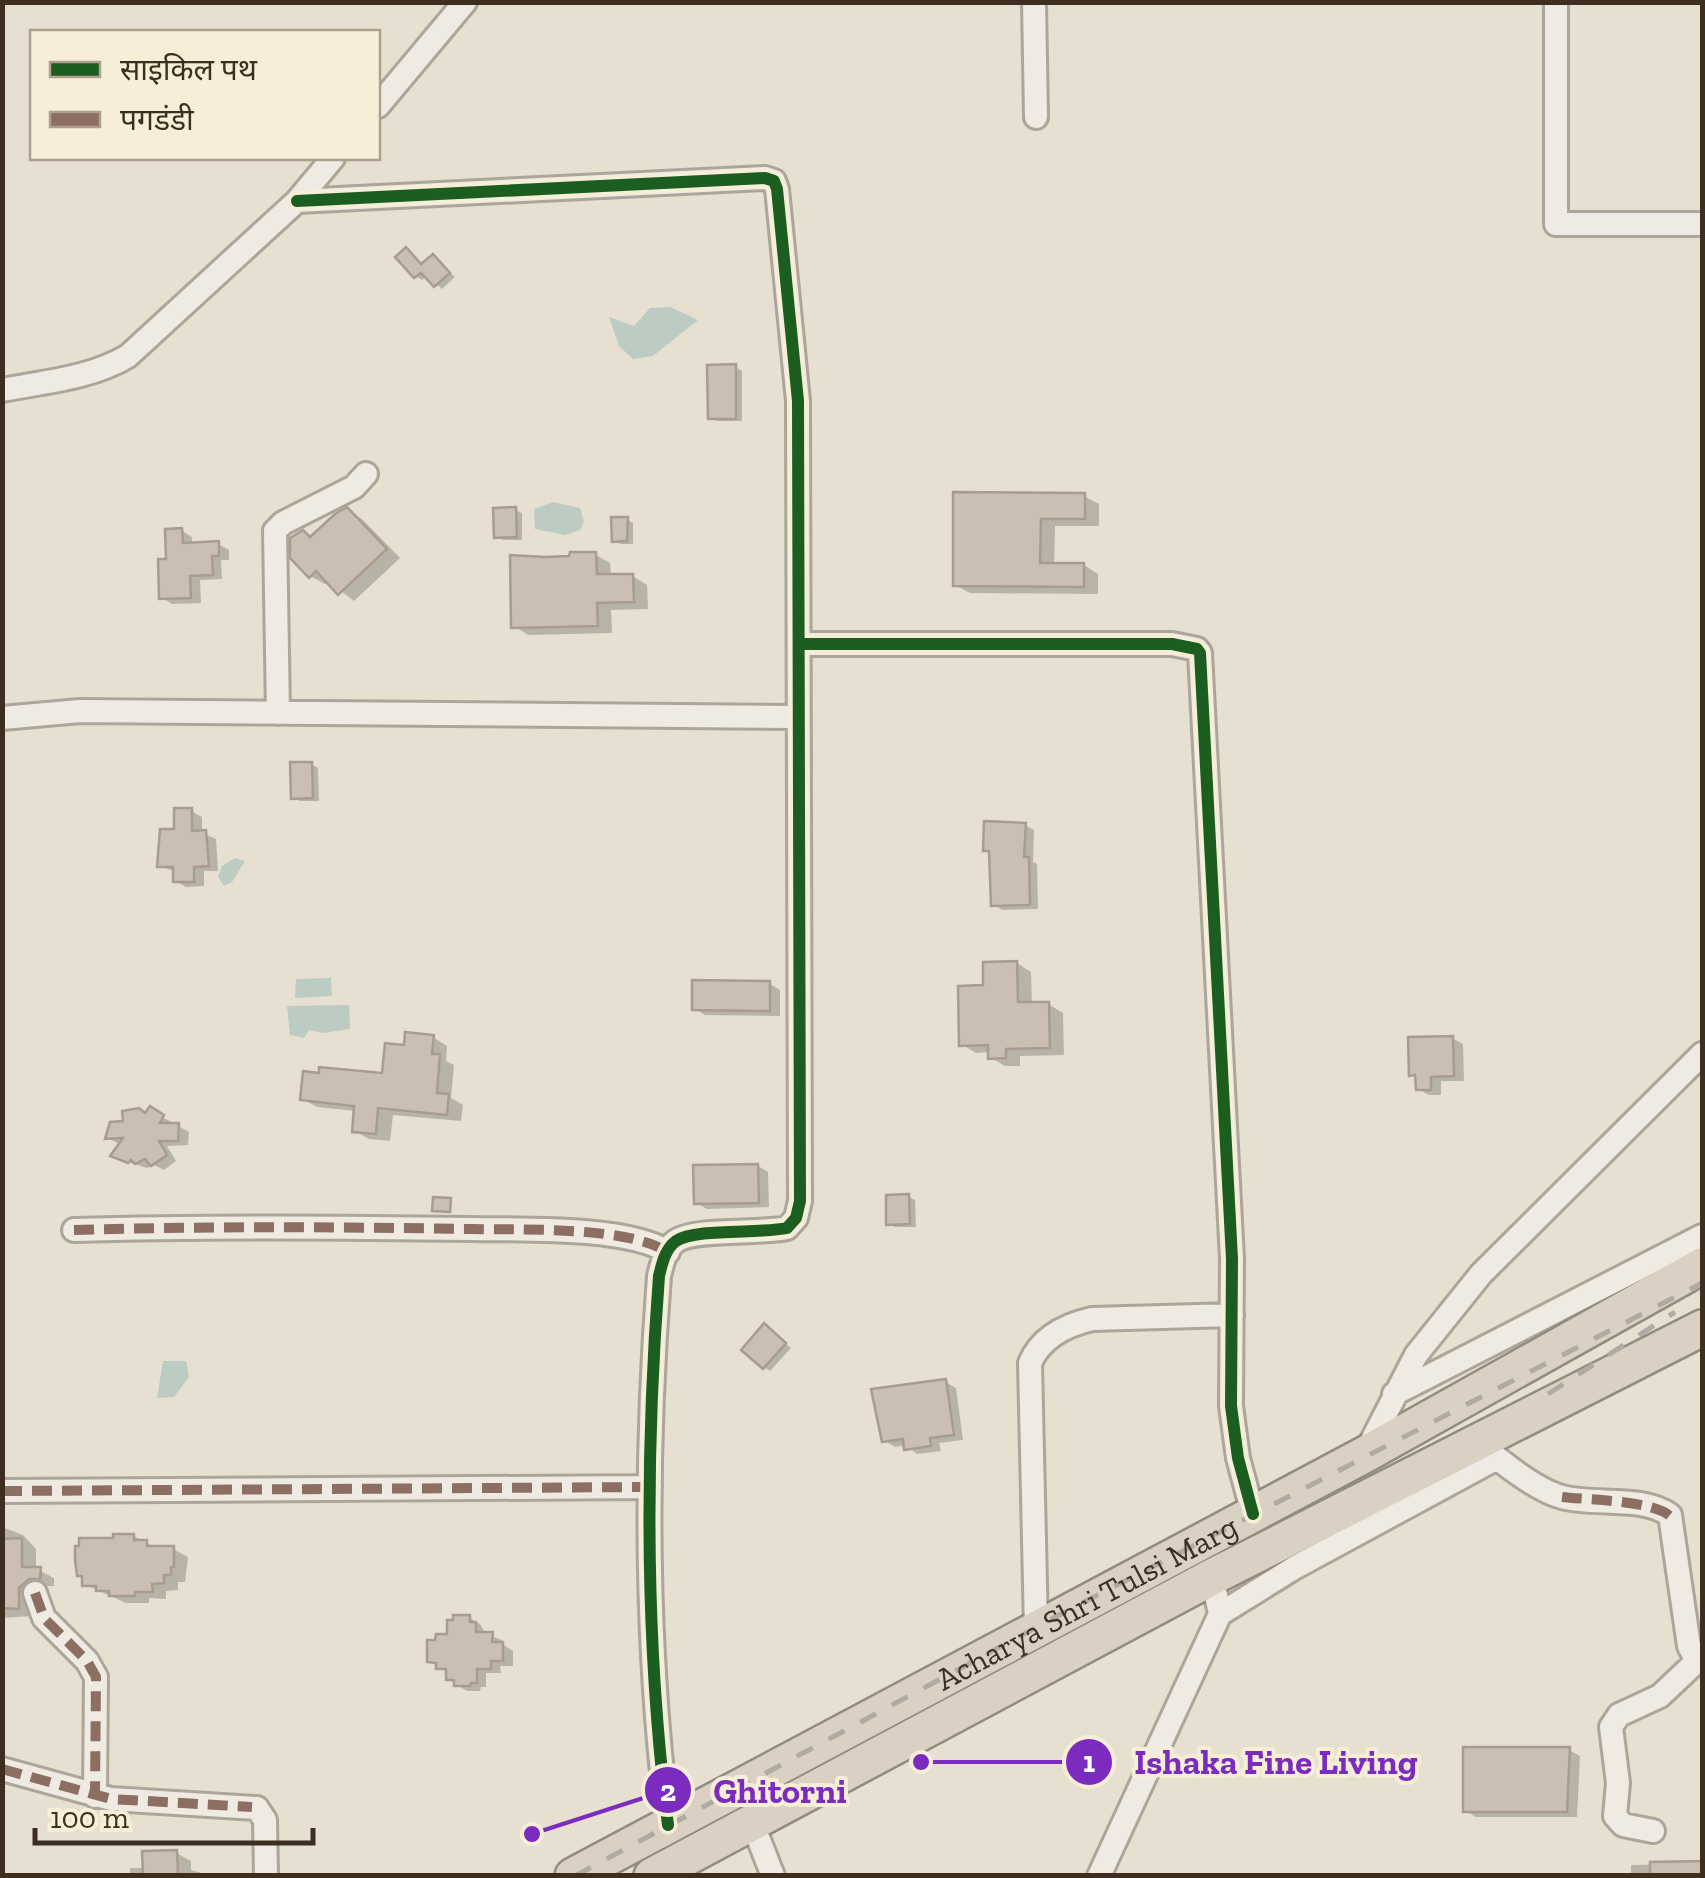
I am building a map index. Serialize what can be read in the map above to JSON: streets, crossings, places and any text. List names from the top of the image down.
{
  "streets": {
    "highway": ["Acharya Shri Tulsi Marg"]
  },
  "places": ["Ishaka Fine Living", "Ghitorni"],
  "legend": ["साइकिल पथ", "पगडंडी"],
  "scale_bar": "100 m"
}
